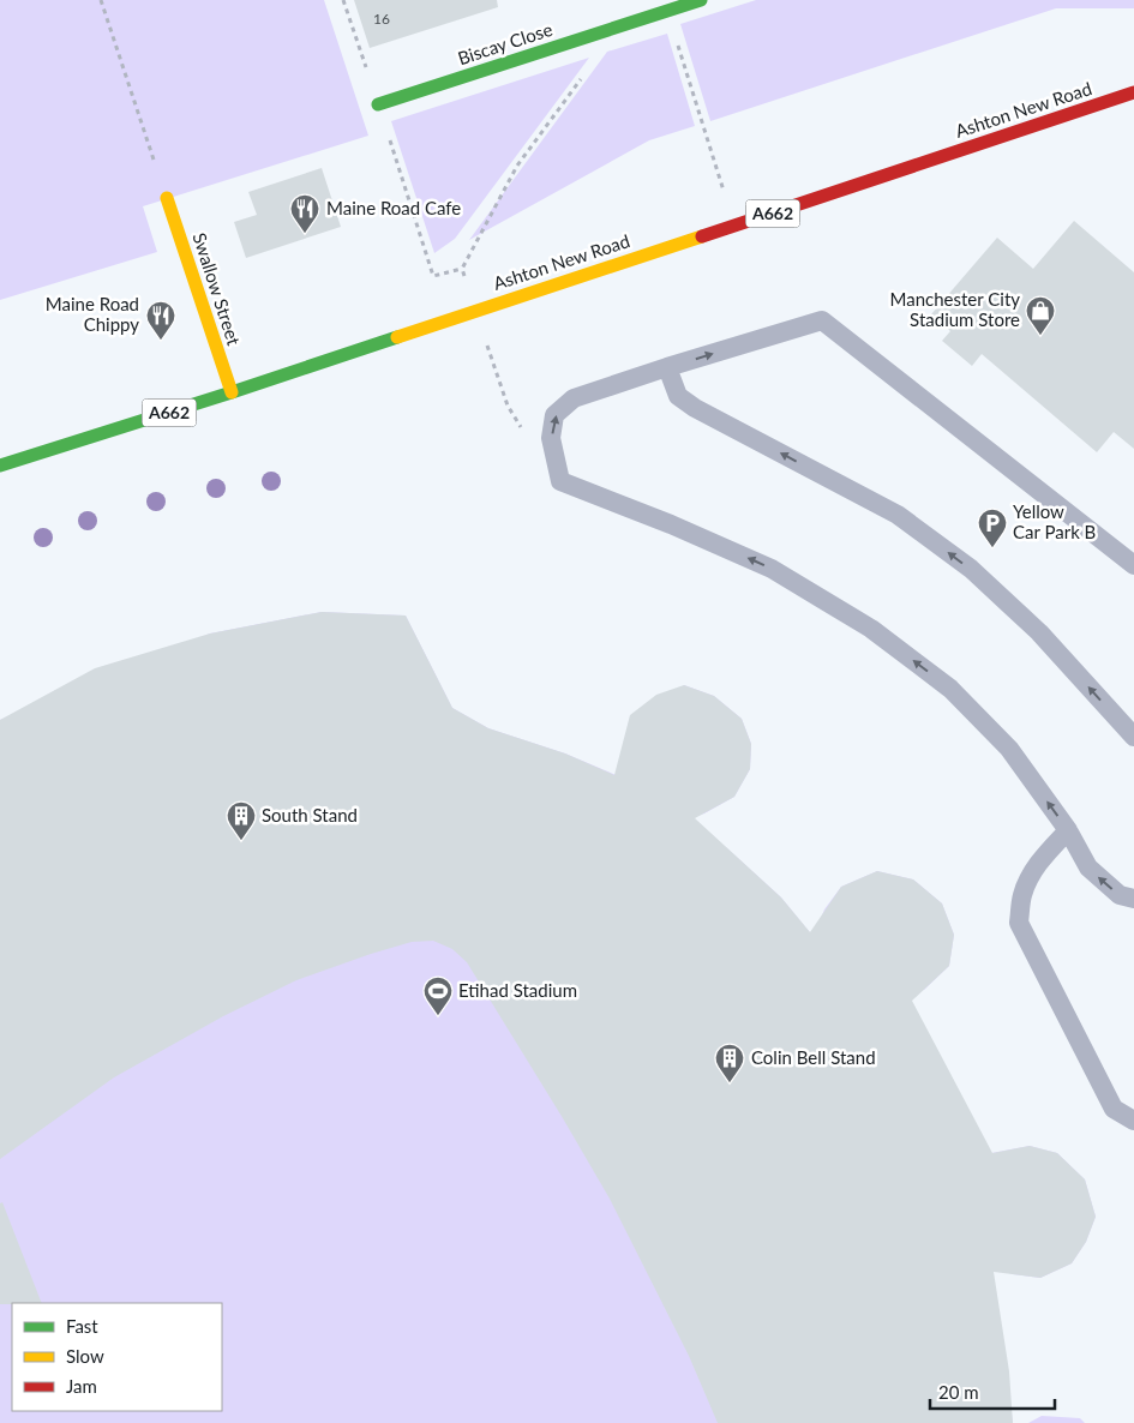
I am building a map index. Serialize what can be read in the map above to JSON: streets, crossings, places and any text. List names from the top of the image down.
{
  "streets": {
    "main road": [
      "Biscay Close",
      "Ashton New Road",
      "A662",
      "Swallow Street"
    ]
  },
  "crossings": [
    ["Ashton New Road", "Swallow Street"]
  ],
  "places": {
    "restaurant": ["Maine Road Cafe", "Maine Road Chippy"],
    "shop": ["Manchester City Stadium Store"],
    "parking": ["Yellow Car Park B"],
    "building": ["South Stand", "Colin Bell Stand"],
    "sports": ["Etihad Stadium"]
  },
  "house_numbers": ["16"],
  "legend": ["Fast", "Slow", "Jam"],
  "scale_bar": "20 m"
}
